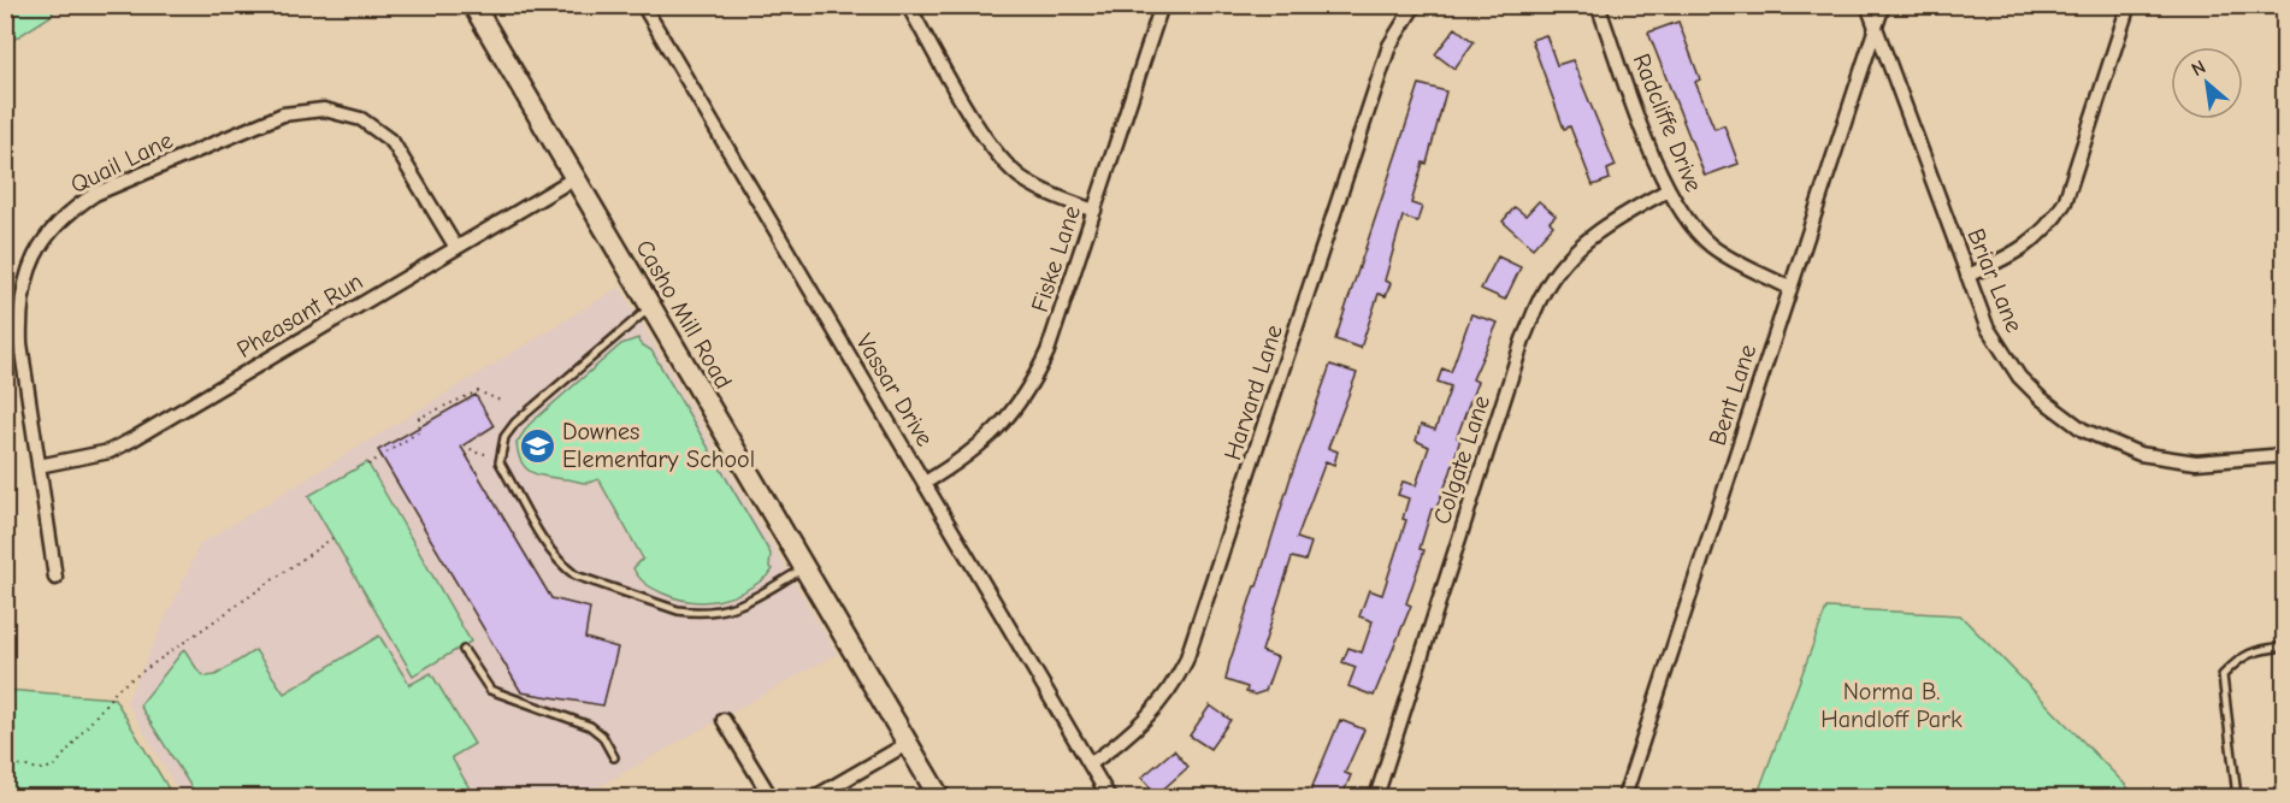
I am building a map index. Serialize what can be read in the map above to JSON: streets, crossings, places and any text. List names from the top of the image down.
{
  "streets": {
    "street": [
      "Radcliffe Drive",
      "Quail Lane",
      "Fiske Lane",
      "Briar Lane",
      "Casho Mill Road",
      "Pheasant Run",
      "Vassar Drive",
      "Harvard Lane",
      "Bent Lane",
      "Colgate Lane"
    ]
  },
  "crossings": [
    ["Radcliffe Drive", "Bent Lane"],
    ["Radcliffe Drive", "Colgate Lane"],
    ["Quail Lane", "Pheasant Run"],
    ["Fiske Lane", "Vassar Drive"],
    ["Briar Lane", "Bent Lane"],
    ["Casho Mill Road", "Pheasant Run"],
    ["Vassar Drive", "Harvard Lane"]
  ],
  "parks": ["Norma B. Handloff Park"],
  "places": {
    "school or university": ["Downes Elementary School"]
  },
  "north": "top left"
}
